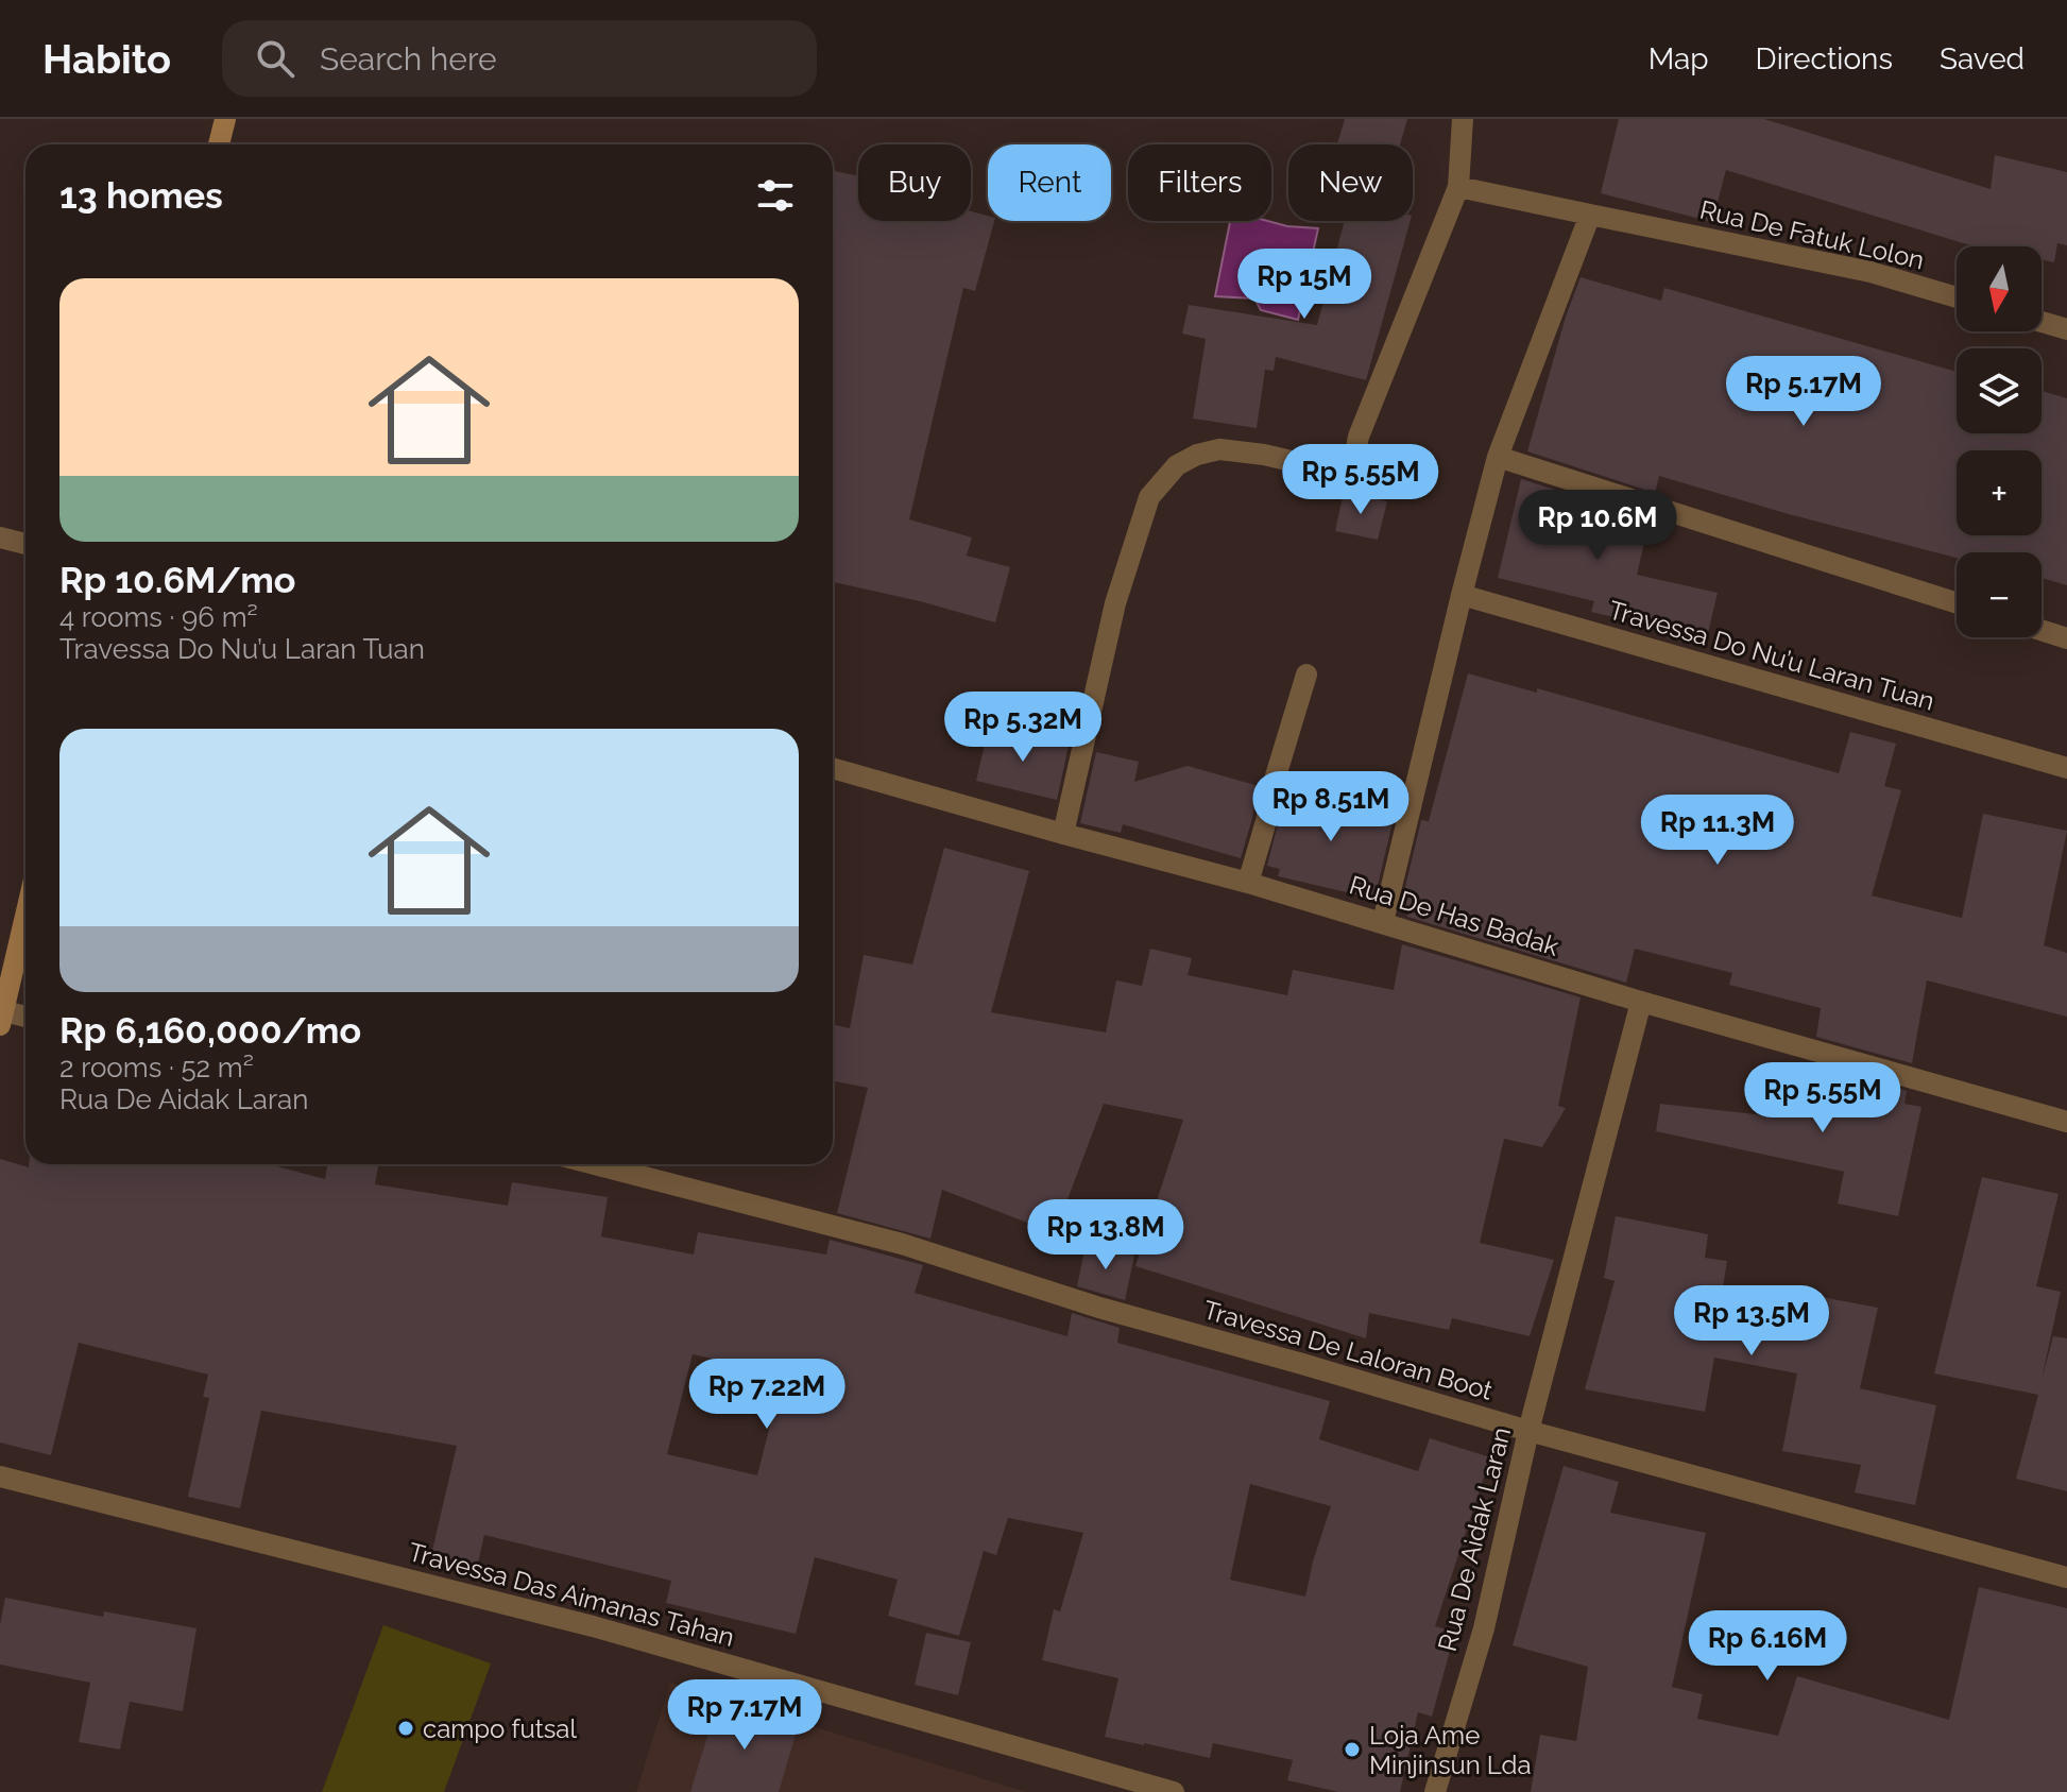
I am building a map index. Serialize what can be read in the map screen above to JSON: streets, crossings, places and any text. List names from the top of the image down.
{
  "streets": {
    "street": [
      "Rua De Fatuk Lolon",
      "Travessa Do Nu’u Laran Tuan",
      "Rua De Has Badak",
      "Travessa De Laloran Boot",
      "Rua De Aidak Laran",
      "Travessa Das Aimanas Tahan"
    ]
  },
  "crossings": [
    ["Rua De Has Badak", "Rua De Aidak Laran"],
    ["Travessa De Laloran Boot", "Rua De Aidak Laran"]
  ],
  "places": ["campo futsal", "Loja Ame Minjinsun Lda"],
  "north": "bottom",
  "page": {
    "header": "Habito",
    "search": "Search here",
    "nav": ["Map", "Directions", "Saved"],
    "chip": [
      "Buy",
      "Rent",
      "Filters",
      "New"
    ],
    "heading": "13 homes",
    "map_buttons": ["+", "−"],
    "list": [
      {
        "name": "Rp 10.6M/mo",
        "note": "4 rooms · 96 m² · Travessa Do Nu’u Laran Tuan"
      },
      {
        "name": "Rp 6,160,000/mo",
        "note": "2 rooms · 52 m² · Rua De Aidak Laran"
      }
    ],
    "price": [
      "Rp 15M",
      "Rp 5.17M",
      "Rp 5.55M",
      "Rp 10.6M",
      "Rp 5.32M",
      "Rp 8.51M",
      "Rp 11.3M",
      "Rp 5.55M",
      "Rp 13.8M",
      "Rp 13.5M",
      "Rp 7.22M",
      "Rp 6.16M",
      "Rp 7.17M"
    ]
  }
}
